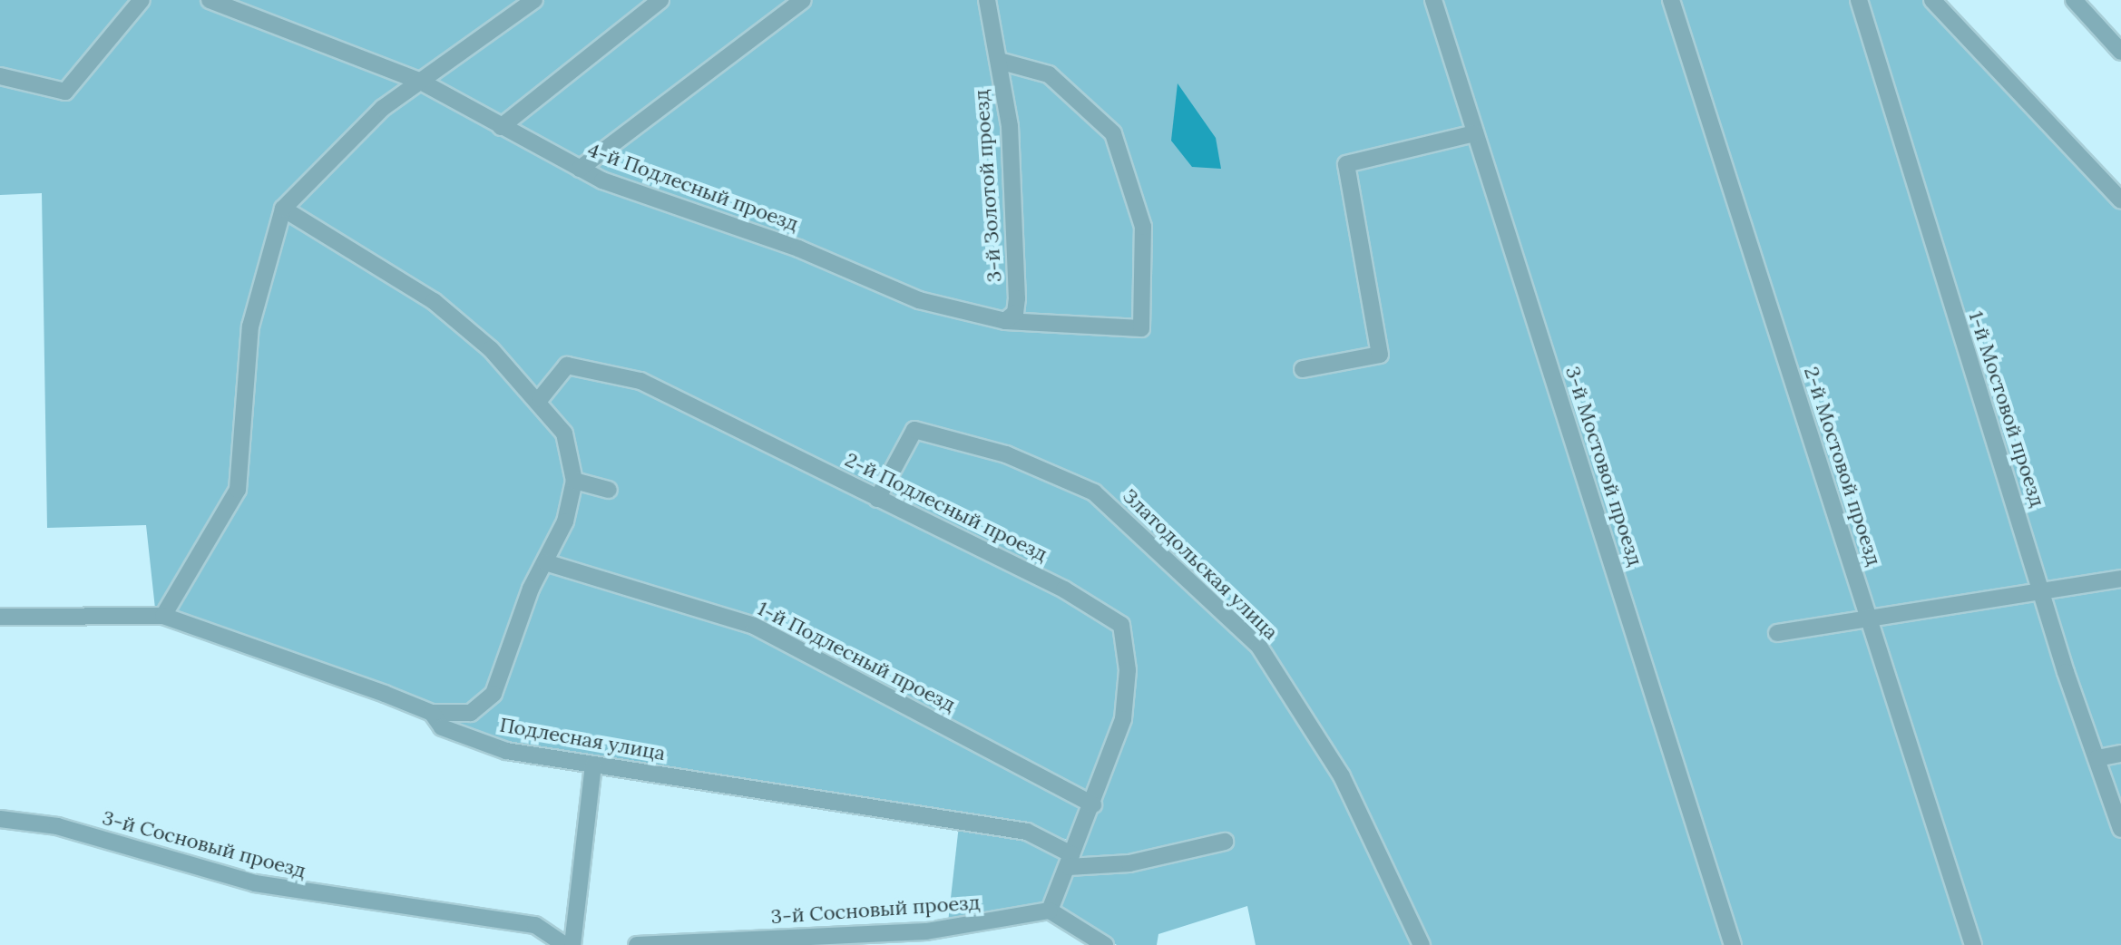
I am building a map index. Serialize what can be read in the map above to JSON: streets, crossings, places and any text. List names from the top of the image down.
{
  "streets": {
    "street": [
      "3-й Золотой проезд",
      "4-й Подлесный проезд",
      "1-й Мостовой проезд",
      "3-й Мостовой проезд",
      "2-й Мостовой проезд",
      "2-й Подлесный проезд",
      "Златодольская улица",
      "1-й Подлесный проезд",
      "Подлесная улица",
      "3-й Сосновый проезд"
    ]
  },
  "crossings": [
    ["3-й Золотой проезд", "4-й Подлесный проезд"],
    ["2-й Подлесный проезд", "Златодольская улица"],
    ["2-й Подлесный проезд", "1-й Подлесный проезд"],
    ["2-й Подлесный проезд", "Подлесная улица"]
  ]
}
